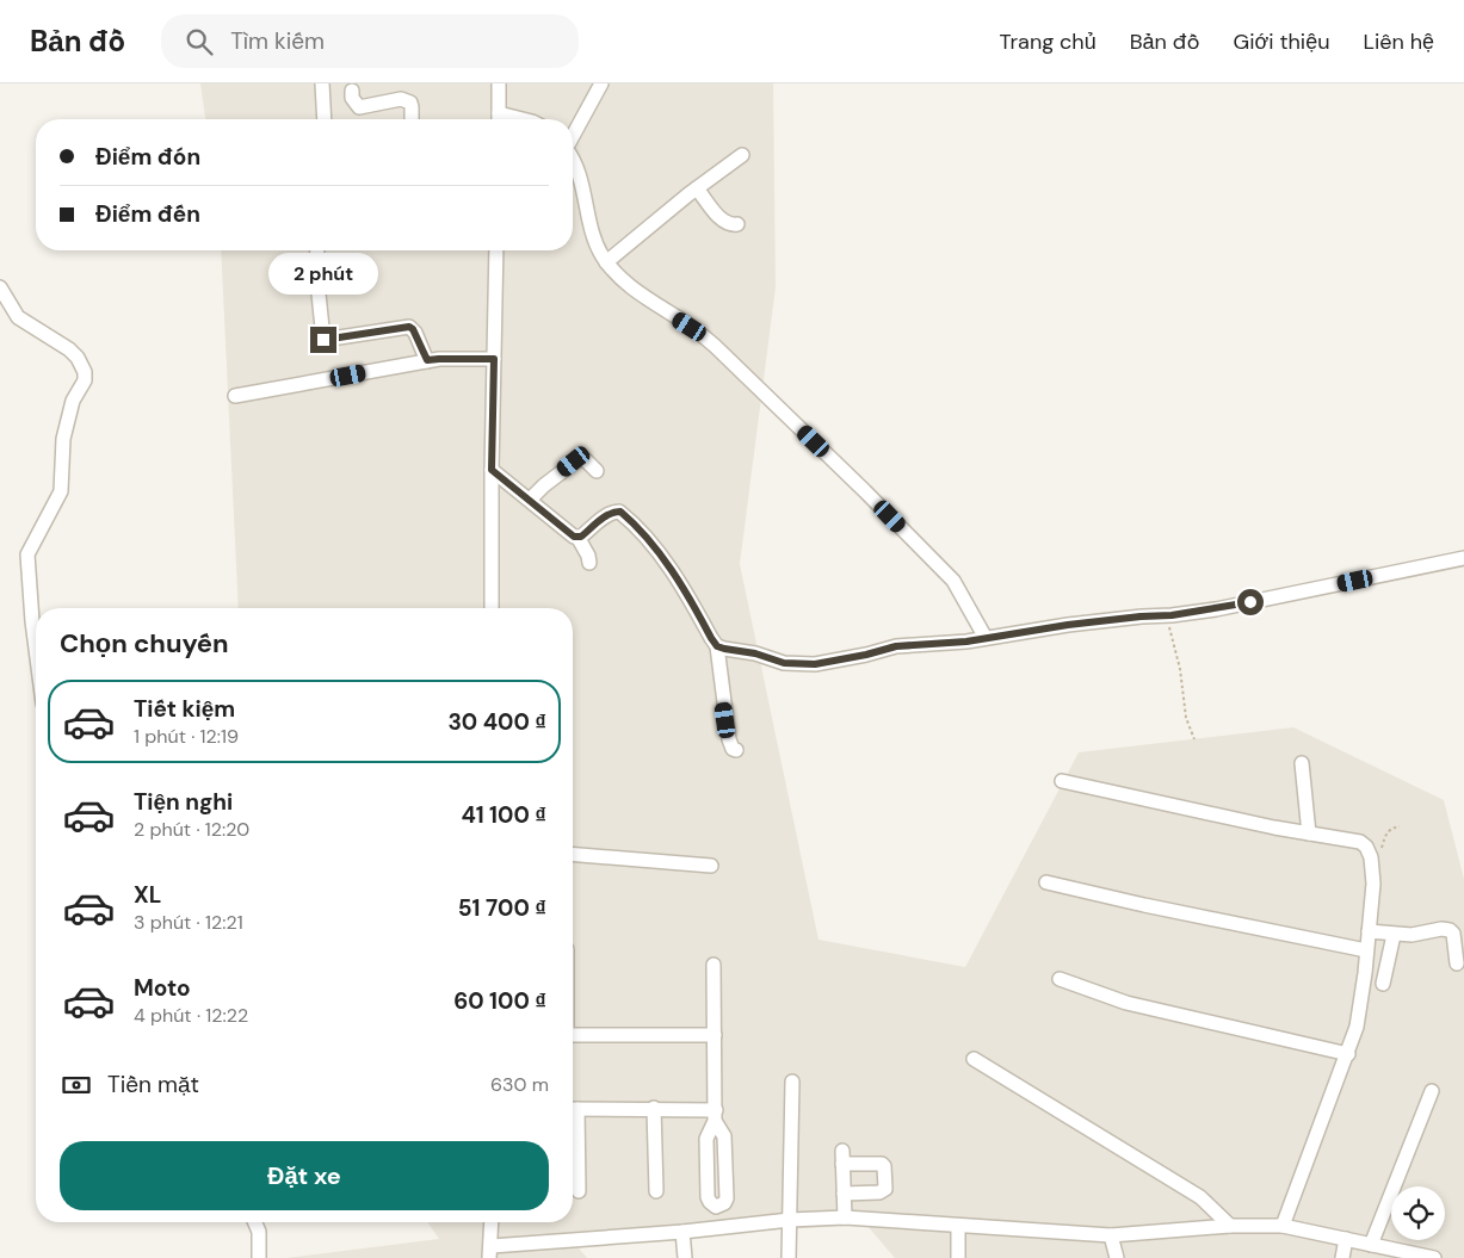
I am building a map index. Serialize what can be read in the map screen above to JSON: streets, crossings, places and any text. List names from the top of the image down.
{
  "page": {
    "header": "Bản đồ",
    "search": "Tìm kiếm",
    "nav": [
      "Trang chủ",
      "Bản đồ",
      "Giới thiệu",
      "Liên hệ"
    ],
    "banner": ["Điểm đón", "Điểm đến"],
    "bubble": "2 phút",
    "heading": "Chọn chuyến",
    "list": [
      {
        "name": "Tiết kiệm",
        "note": "1 phút · 12:19",
        "value": "30 400 ₫"
      },
      {
        "name": "Tiện nghi",
        "note": "2 phút · 12:20",
        "value": "41 100 ₫"
      },
      {
        "name": "XL",
        "note": "3 phút · 12:21",
        "value": "51 700 ₫"
      },
      {
        "name": "Moto",
        "note": "4 phút · 12:22",
        "value": "60 100 ₫"
      }
    ],
    "pay": ["Tiền mặt", "630 m"],
    "buttons": "Đặt xe"
  }
}
